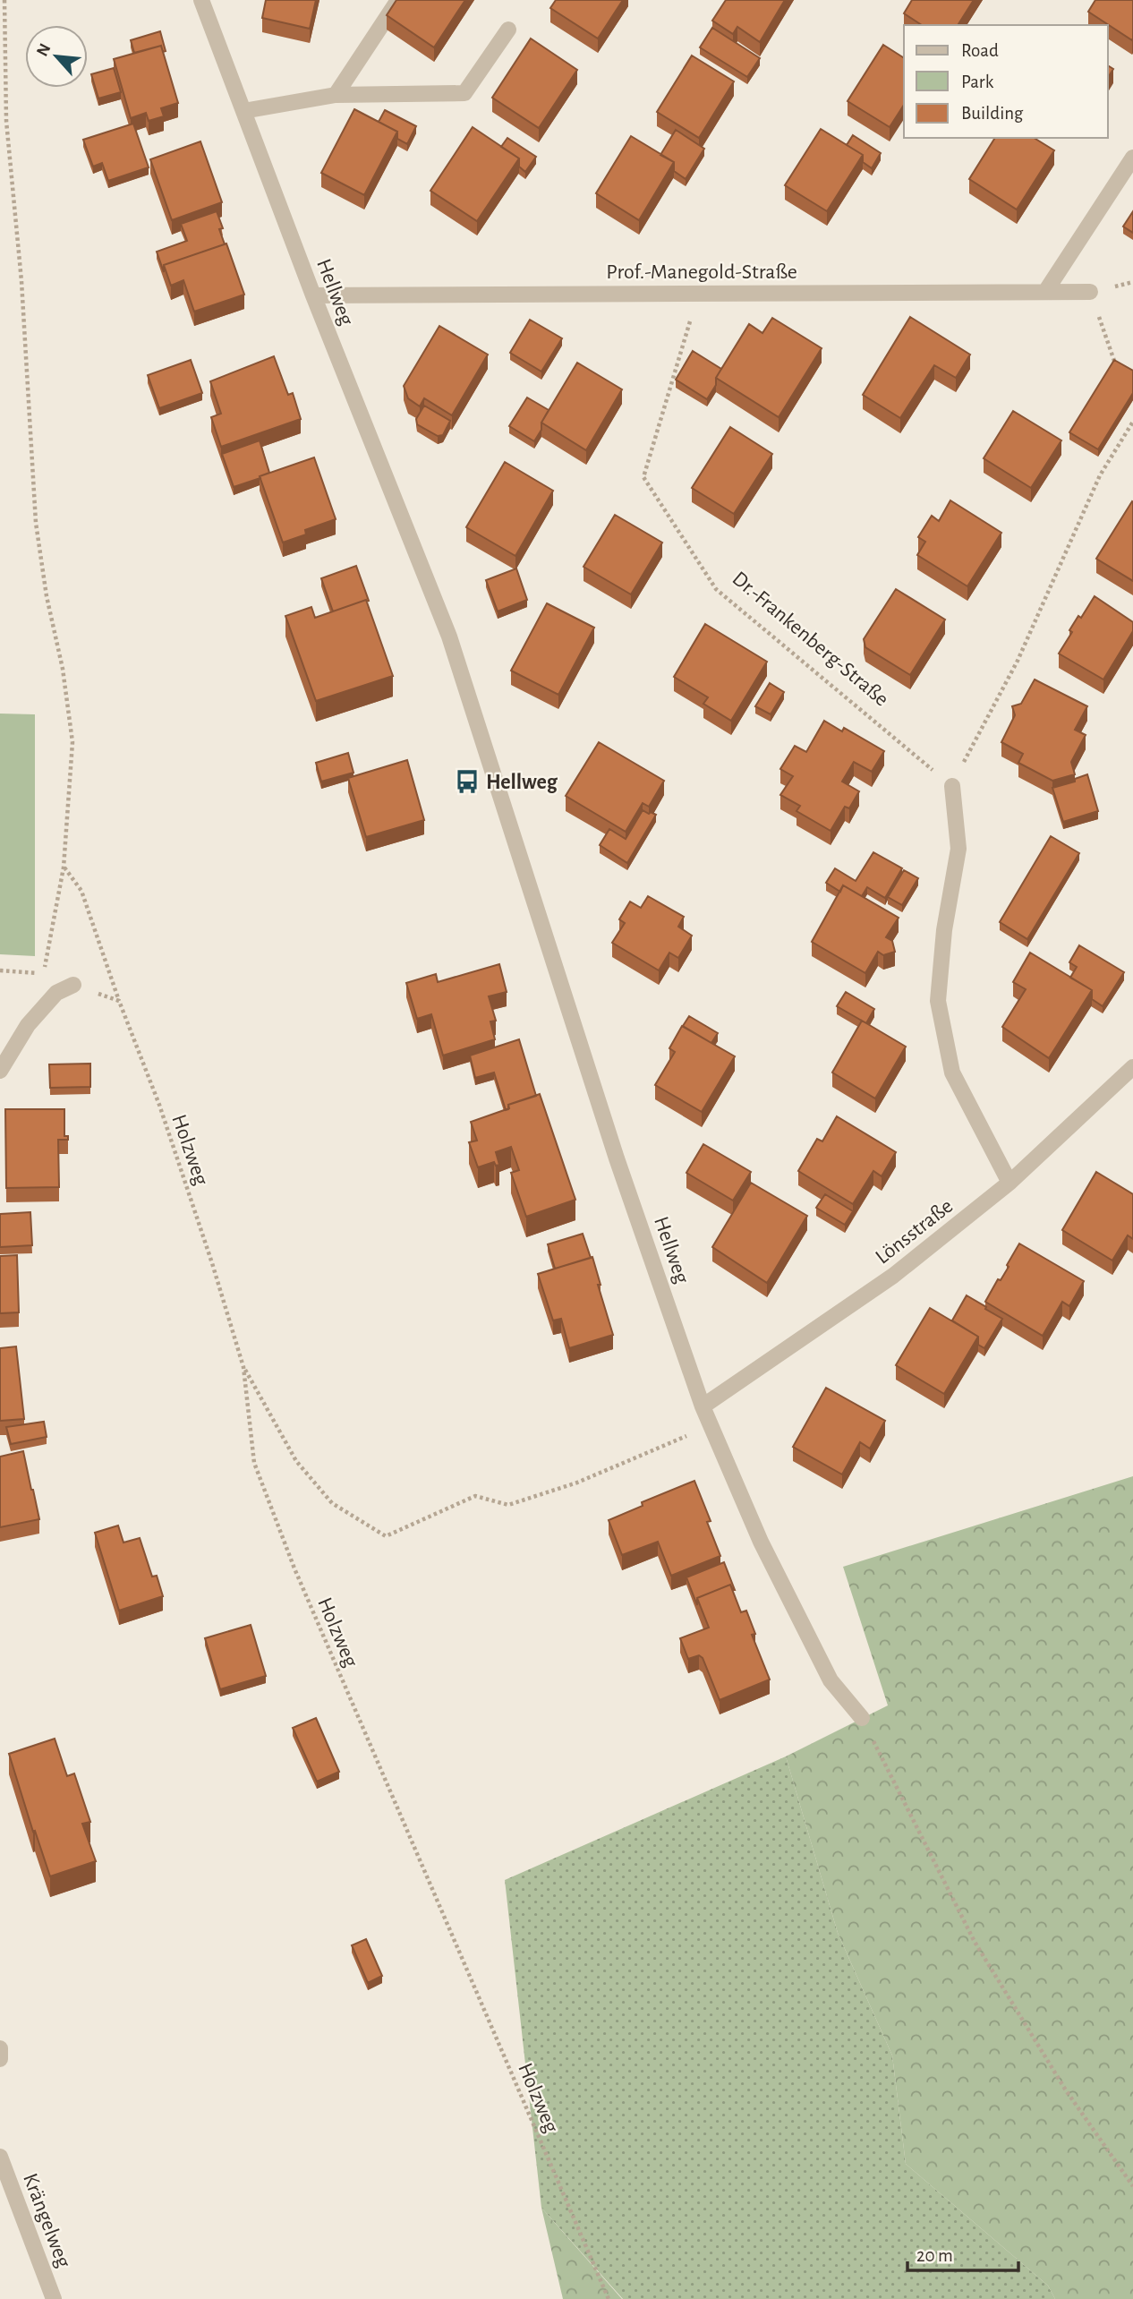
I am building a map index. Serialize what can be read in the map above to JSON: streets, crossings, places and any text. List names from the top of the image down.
{
  "streets": {
    "street": [
      "Prof.-Manegold-Straße",
      "Hellweg",
      "Lönsstraße",
      "Krängelweg"
    ],
    "path": ["Dr.-Frankenberg-Straße", "Holzweg"]
  },
  "crossings": [
    ["Prof.-Manegold-Straße", "Hellweg"],
    ["Prof.-Manegold-Straße", "Dr.-Frankenberg-Straße"],
    ["Hellweg", "Lönsstraße"]
  ],
  "places": {
    "bus stop": ["Hellweg"]
  },
  "legend": ["Road", "Park", "Building"],
  "scale_bar": "20 m",
  "north": "top left"
}
